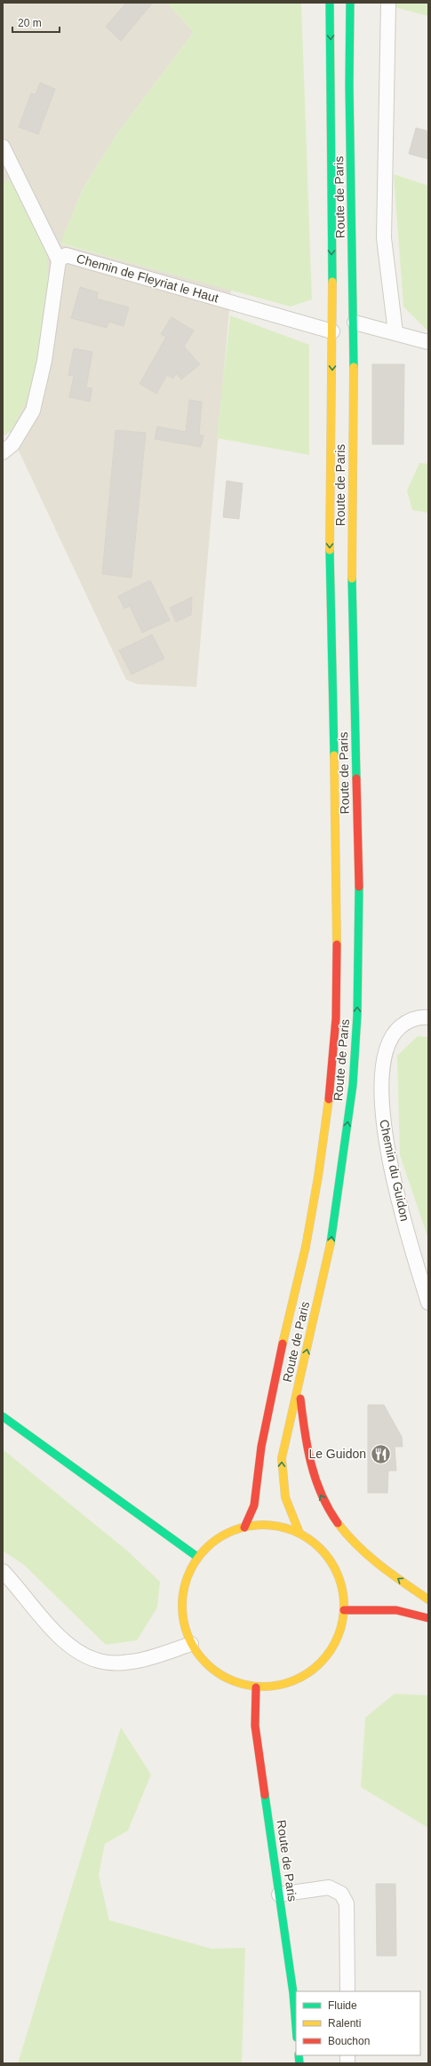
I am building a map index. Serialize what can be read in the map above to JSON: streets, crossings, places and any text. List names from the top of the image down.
{
  "streets": {
    "main road": ["Route de Paris"],
    "street": ["Chemin de Fleyriat le Haut", "Chemin du Guidon"]
  },
  "crossings": [
    ["Route de Paris", "Chemin de Fleyriat le Haut"]
  ],
  "places": {
    "restaurant": ["Le Guidon"]
  },
  "legend": ["Fluide", "Ralenti", "Bouchon"],
  "scale_bar": "20 m"
}
